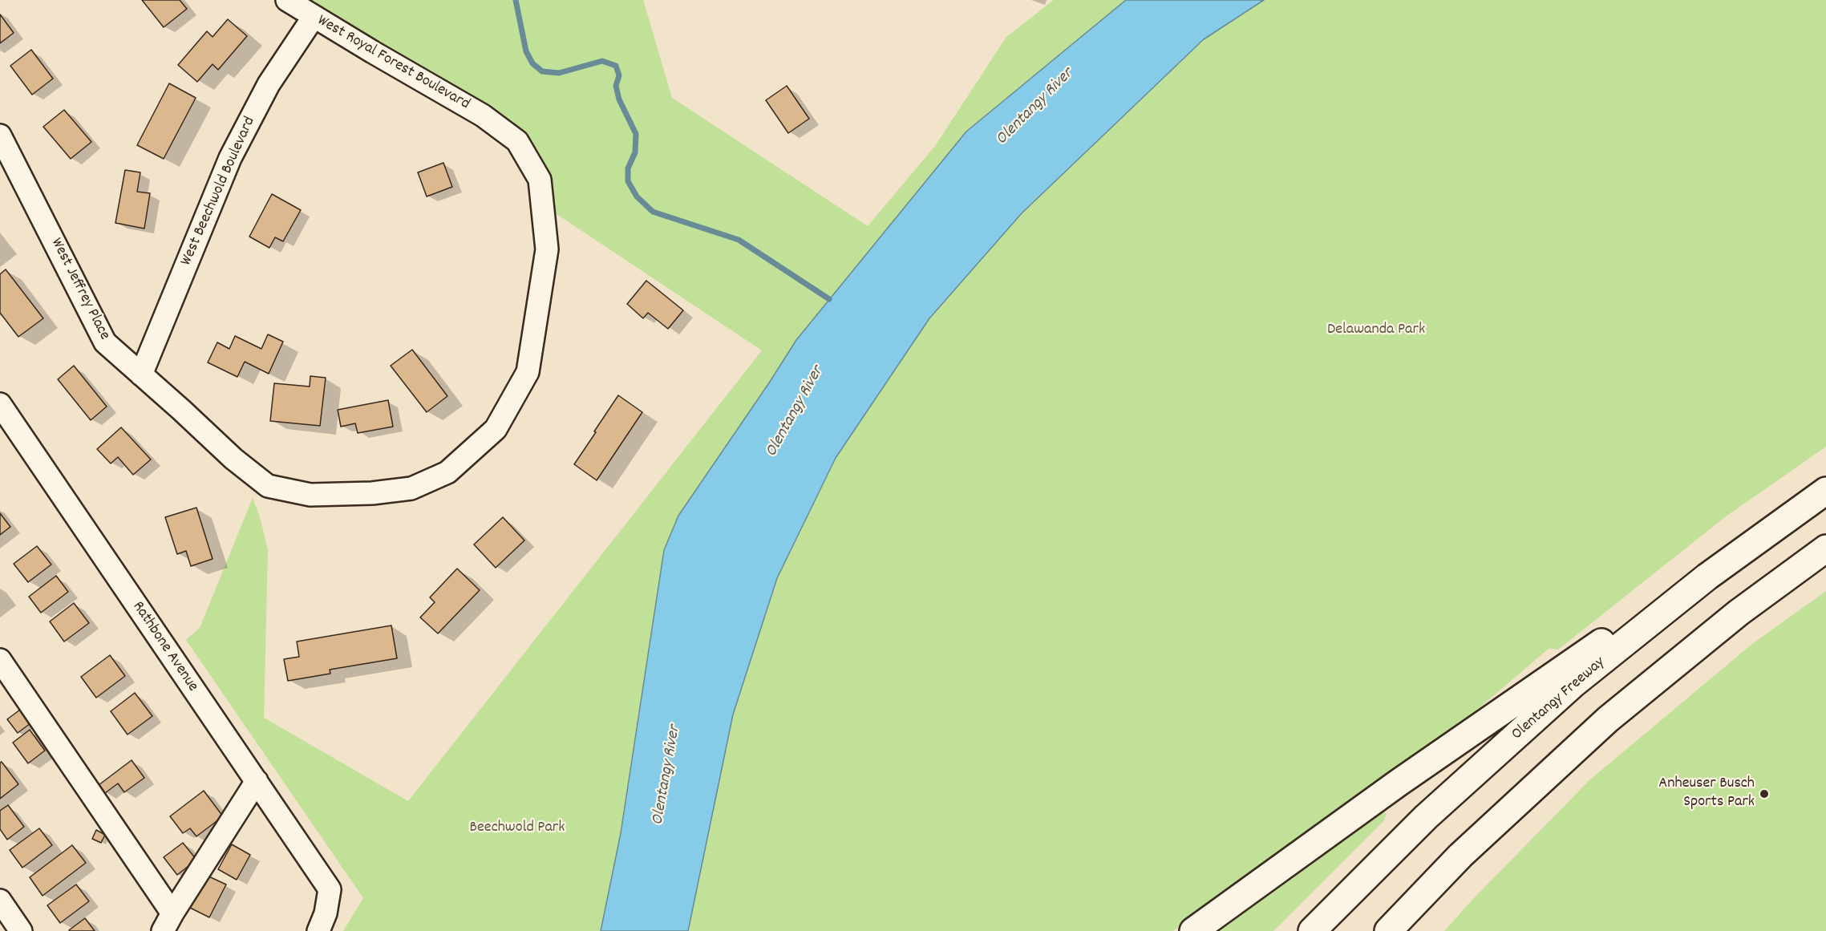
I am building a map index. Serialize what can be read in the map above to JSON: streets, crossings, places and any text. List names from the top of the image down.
{
  "streets": {
    "highway": ["Olentangy Freeway"],
    "street": [
      "West Royal Forest Boulevard",
      "West Beechwold Boulevard",
      "West Jeffrey Place",
      "Rathbone Avenue"
    ]
  },
  "crossings": [
    ["West Royal Forest Boulevard", "West Beechwold Boulevard"],
    ["West Royal Forest Boulevard", "West Jeffrey Place"],
    ["West Beechwold Boulevard", "West Jeffrey Place"]
  ],
  "water": ["Olentangy River"],
  "parks": ["Delawanda Park", "Beechwold Park"],
  "places": ["Anheuser Busch Sports Park"]
}
